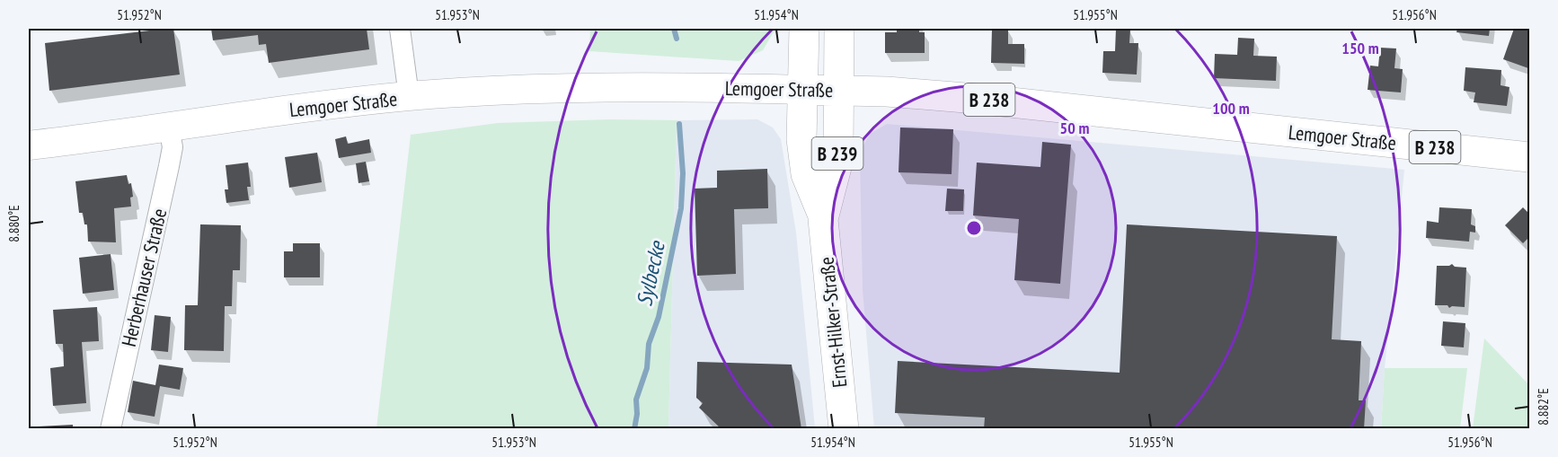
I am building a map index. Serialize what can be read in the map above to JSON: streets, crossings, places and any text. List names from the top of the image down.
{
  "streets": {
    "main road": [
      "Lemgoer Straße",
      "B 238",
      "B 239",
      "Ernst-Hilker-Straße"
    ],
    "street": ["Herberhauser Straße"]
  },
  "crossings": [
    ["Lemgoer Straße", "B 239"],
    ["Lemgoer Straße", "Herberhauser Straße"],
    ["Lemgoer Straße", "Ernst-Hilker-Straße"],
    ["B 239", "Ernst-Hilker-Straße"]
  ],
  "water": ["Sylbecke"],
  "coordinates": [
    "51.952°N",
    "51.953°N",
    "51.954°N",
    "51.955°N",
    "51.956°N",
    "8.880°E",
    "8.882°E"
  ],
  "rings": ["150 m", "100 m", "50 m"]
}
